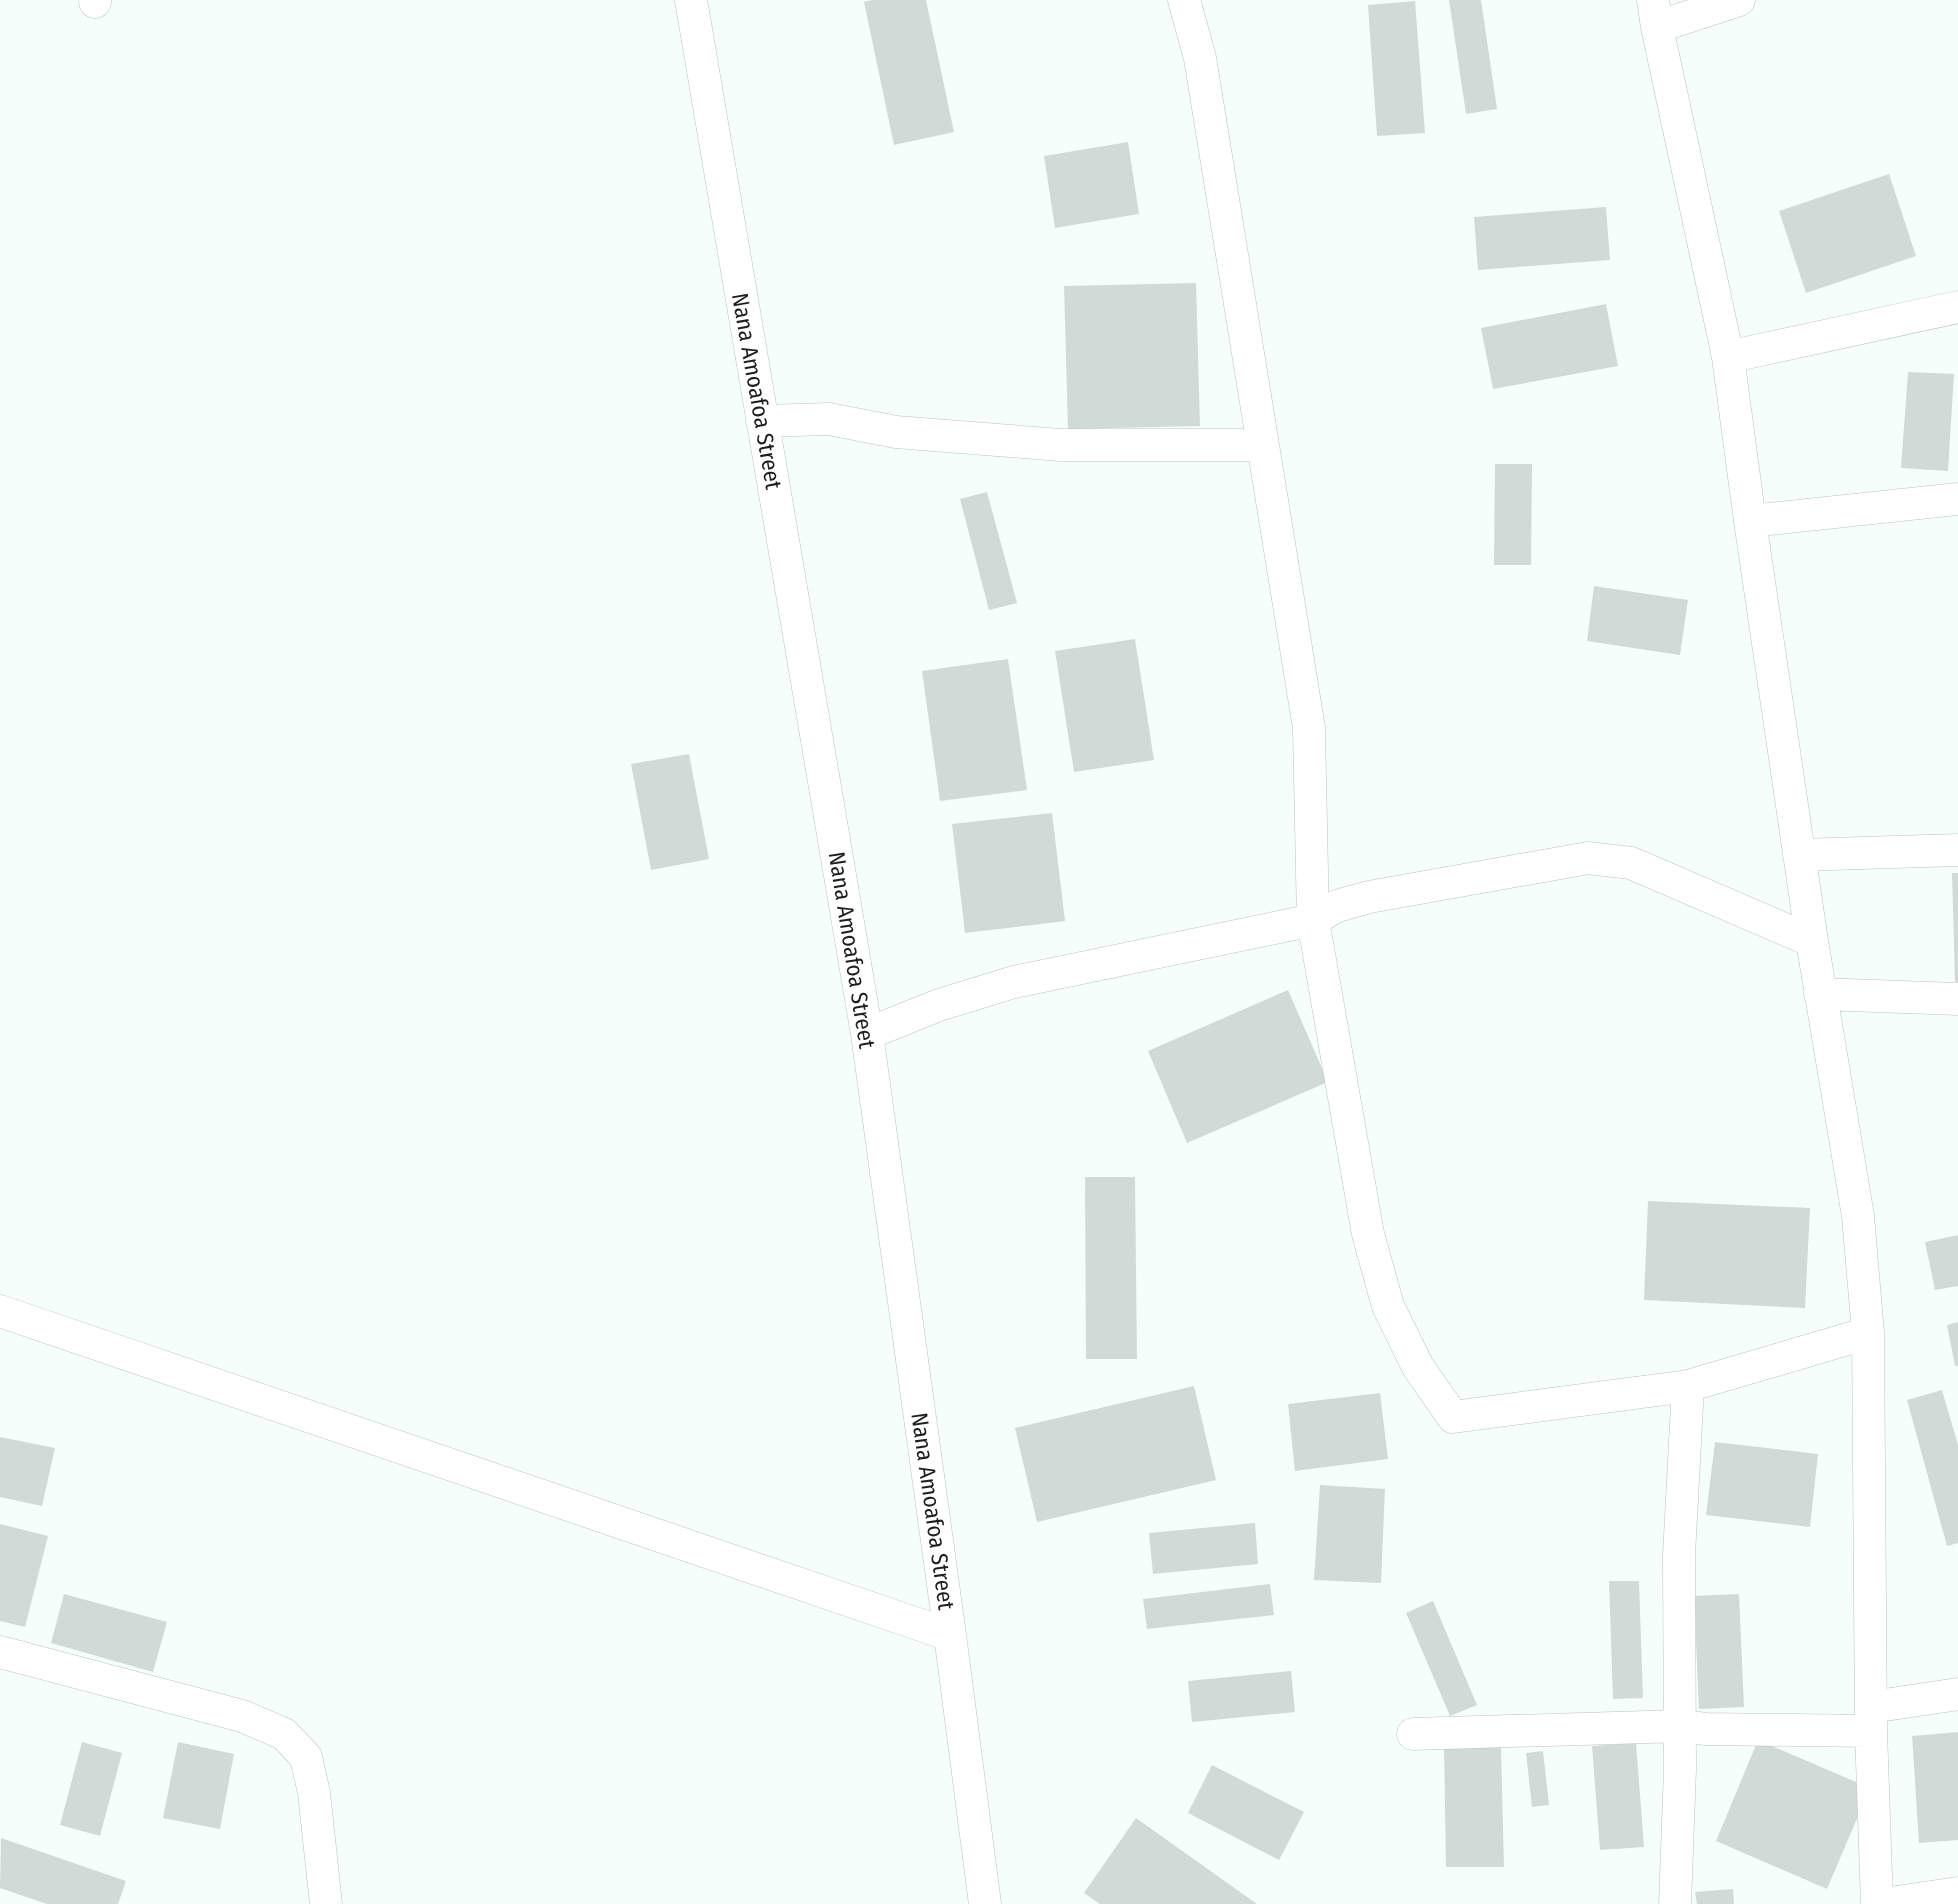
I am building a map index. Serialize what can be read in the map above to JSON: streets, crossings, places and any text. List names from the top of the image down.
{
  "streets": {
    "street": ["Nana Amoafoa Street"]
  }
}
